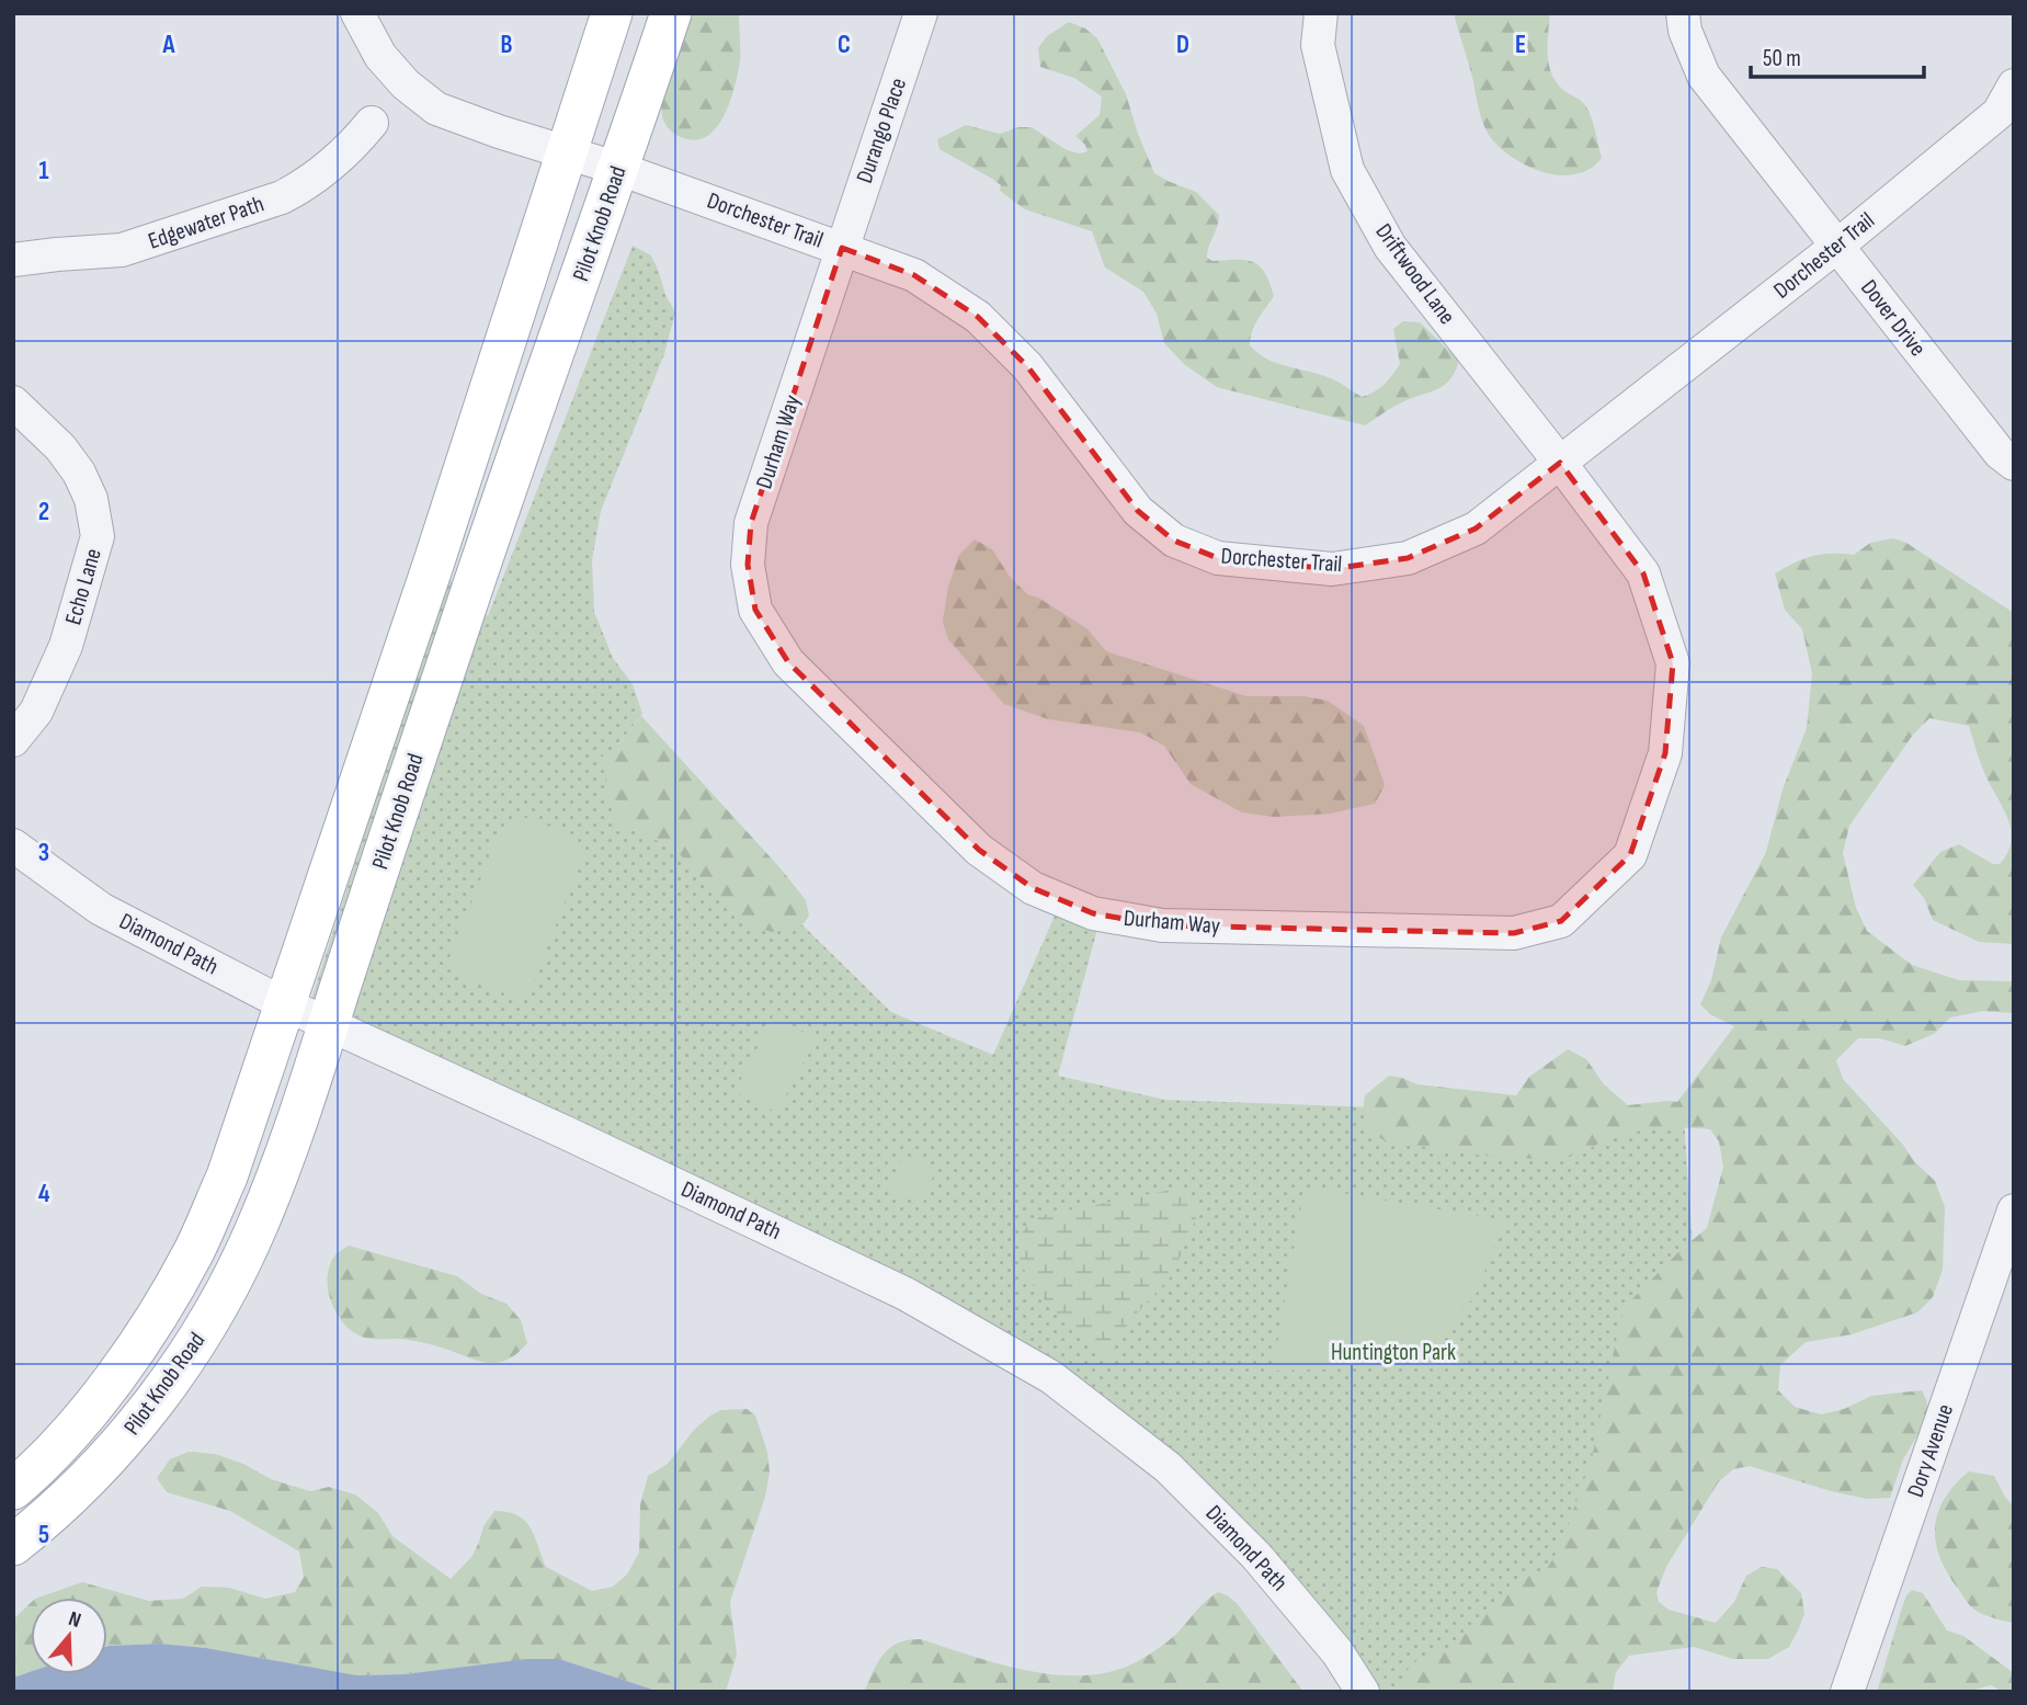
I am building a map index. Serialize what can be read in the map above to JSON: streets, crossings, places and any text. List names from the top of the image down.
{
  "streets": {
    "main road": ["Pilot Knob Road"],
    "street": [
      "Durango Place",
      "Dorchester Trail",
      "Edgewater Path",
      "Driftwood Lane",
      "Dover Drive",
      "Durham Way",
      "Echo Lane",
      "Diamond Path",
      "Dory Avenue"
    ]
  },
  "crossings": [
    ["Durango Place", "Dorchester Trail"],
    ["Durango Place", "Durham Way"],
    ["Dorchester Trail", "Pilot Knob Road"],
    ["Dorchester Trail", "Driftwood Lane"],
    ["Dorchester Trail", "Dover Drive"],
    ["Dorchester Trail", "Durham Way"],
    ["Pilot Knob Road", "Diamond Path"],
    ["Driftwood Lane", "Durham Way"]
  ],
  "parks": ["Huntington Park"],
  "scale_bar": "50 m",
  "north": "top",
  "grid": {
    "columns": [
      "A",
      "B",
      "C",
      "D",
      "E"
    ],
    "rows": [
      "1",
      "2",
      "3",
      "4",
      "5"
    ]
  }
}
